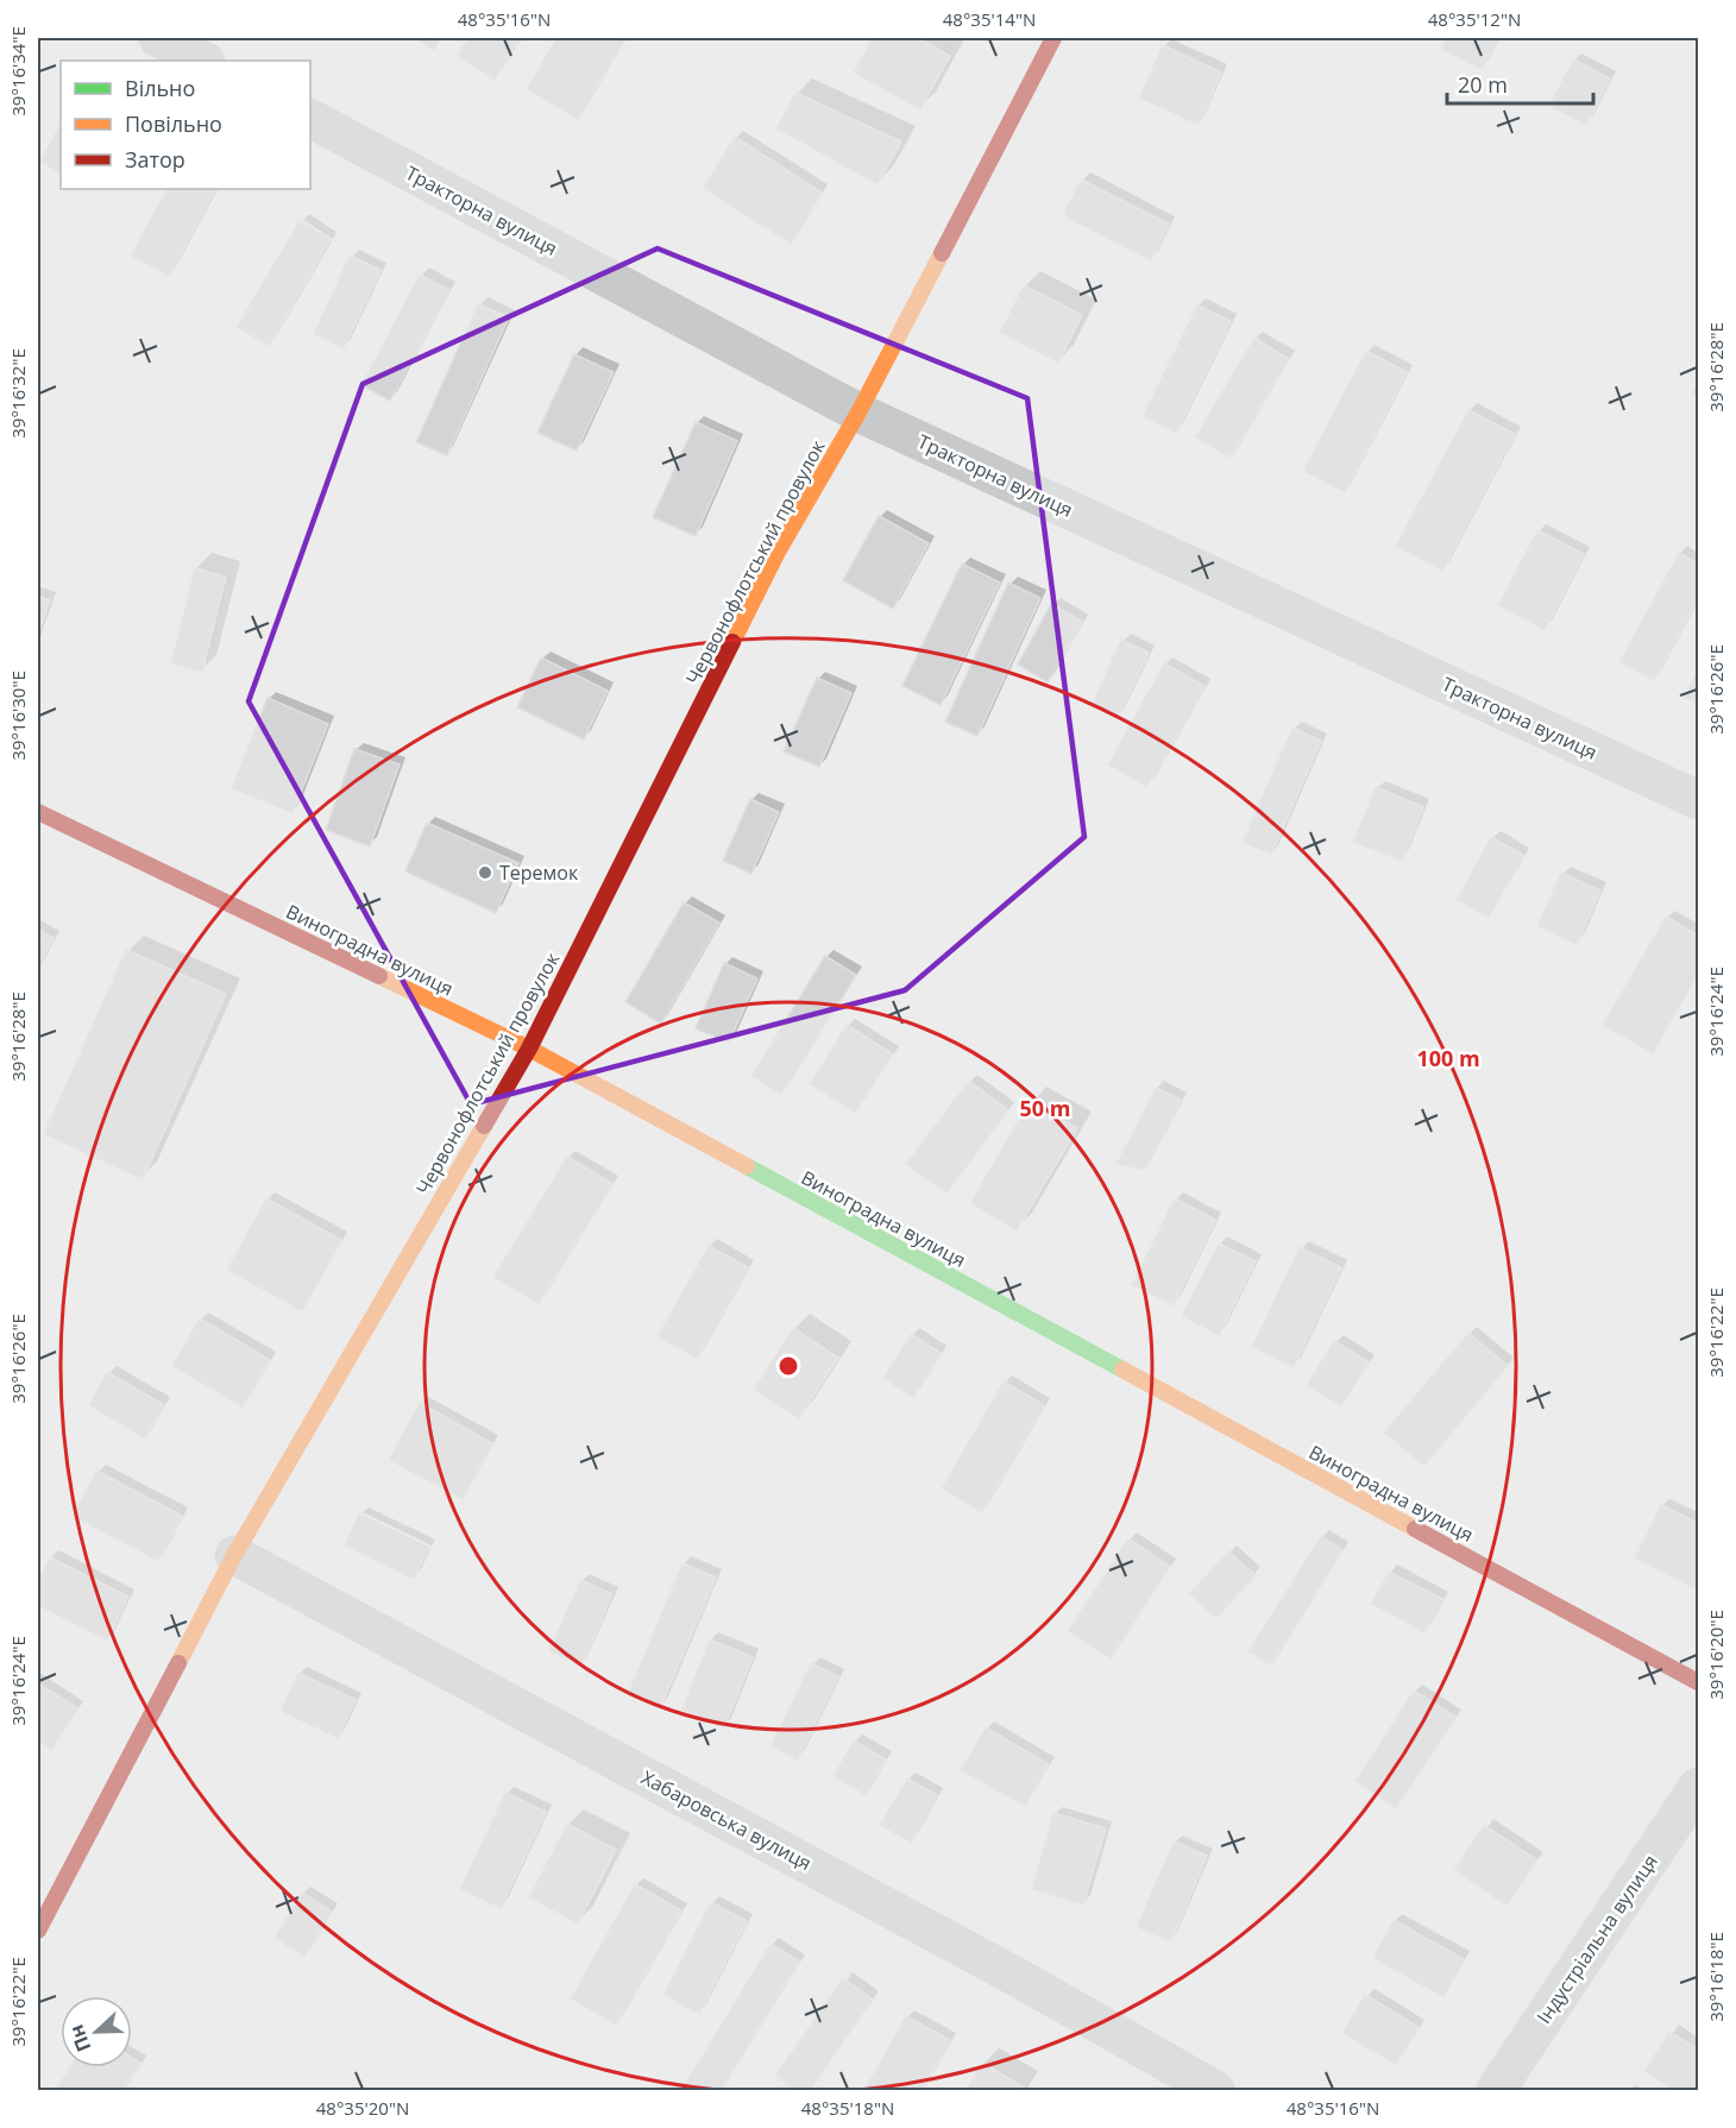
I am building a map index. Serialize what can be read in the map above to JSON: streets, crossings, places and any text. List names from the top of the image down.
{
  "streets": {
    "street": [
      "Тракторна вулиця",
      "Червонофлотський провулок",
      "Виноградна вулиця",
      "Хабаровська вулиця",
      "Індустріальна вулиця"
    ]
  },
  "crossings": [
    ["Тракторна вулиця", "Червонофлотський провулок"],
    ["Червонофлотський провулок", "Виноградна вулиця"],
    ["Червонофлотський провулок", "Хабаровська вулиця"]
  ],
  "places": ["Теремок"],
  "legend": ["Вільно", "Повільно", "Затор"],
  "scale_bar": "20 m",
  "north": "left",
  "coordinates": [
    "48°35'16\"N",
    "48°35'14\"N",
    "48°35'12\"N",
    "39°16'34\"E",
    "39°16'28\"E",
    "39°16'32\"E",
    "39°16'26\"E",
    "39°16'30\"E",
    "39°16'24\"E",
    "39°16'22\"E",
    "39°16'20\"E",
    "39°16'18\"E",
    "48°35'20\"N",
    "48°35'18\"N"
  ],
  "rings": ["100 m", "50 m"]
}
